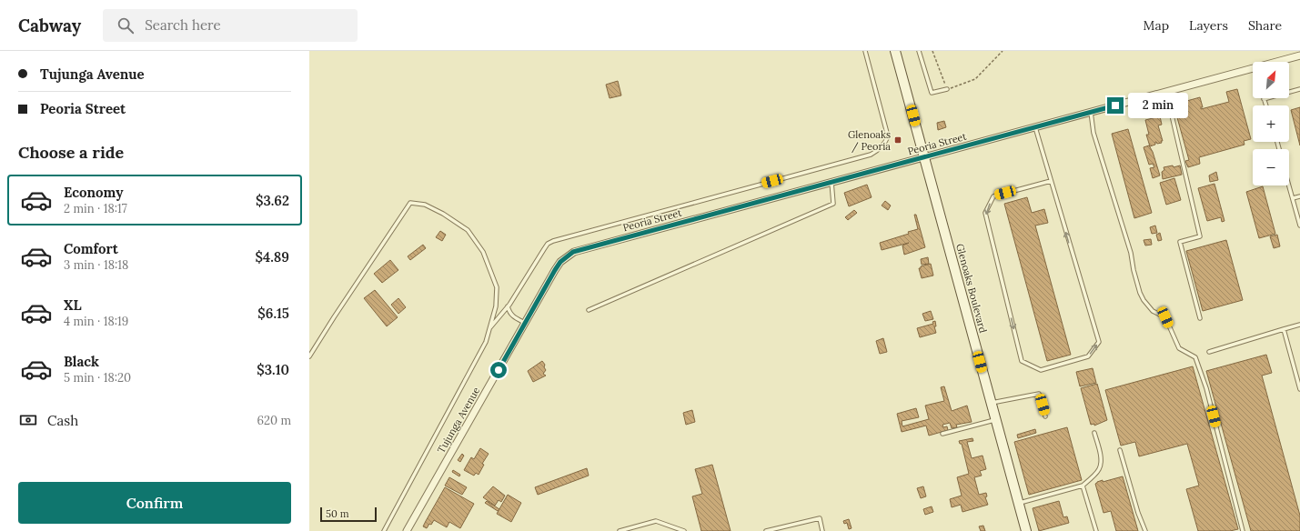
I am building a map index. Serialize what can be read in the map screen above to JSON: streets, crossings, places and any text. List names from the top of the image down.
{
  "streets": {
    "main road": ["Glenoaks Boulevard"],
    "street": ["Peoria Street", "Tujunga Avenue"]
  },
  "crossings": [
    ["Peoria Street", "Glenoaks Boulevard"],
    ["Peoria Street", "Tujunga Avenue"]
  ],
  "places": {
    "transit": ["Glenoaks / Peoria"]
  },
  "scale_bar": "50 m",
  "north": "top right",
  "page": {
    "header": "Cabway",
    "search": "Search here",
    "nav": ["Map", "Layers", "Share"],
    "banner": ["Tujunga Avenue", "Peoria Street"],
    "map_buttons": ["+", "−"],
    "bubble": "2 min",
    "heading": "Choose a ride",
    "list": [
      {
        "name": "Economy",
        "note": "2 min · 18:17",
        "value": "$3.62"
      },
      {
        "name": "Comfort",
        "note": "3 min · 18:18",
        "value": "$4.89"
      },
      {
        "name": "XL",
        "note": "4 min · 18:19",
        "value": "$6.15"
      },
      {
        "name": "Black",
        "note": "5 min · 18:20",
        "value": "$3.10"
      }
    ],
    "pay": ["Cash", "620 m"],
    "buttons": "Confirm",
    "scale": "50 m"
  }
}
